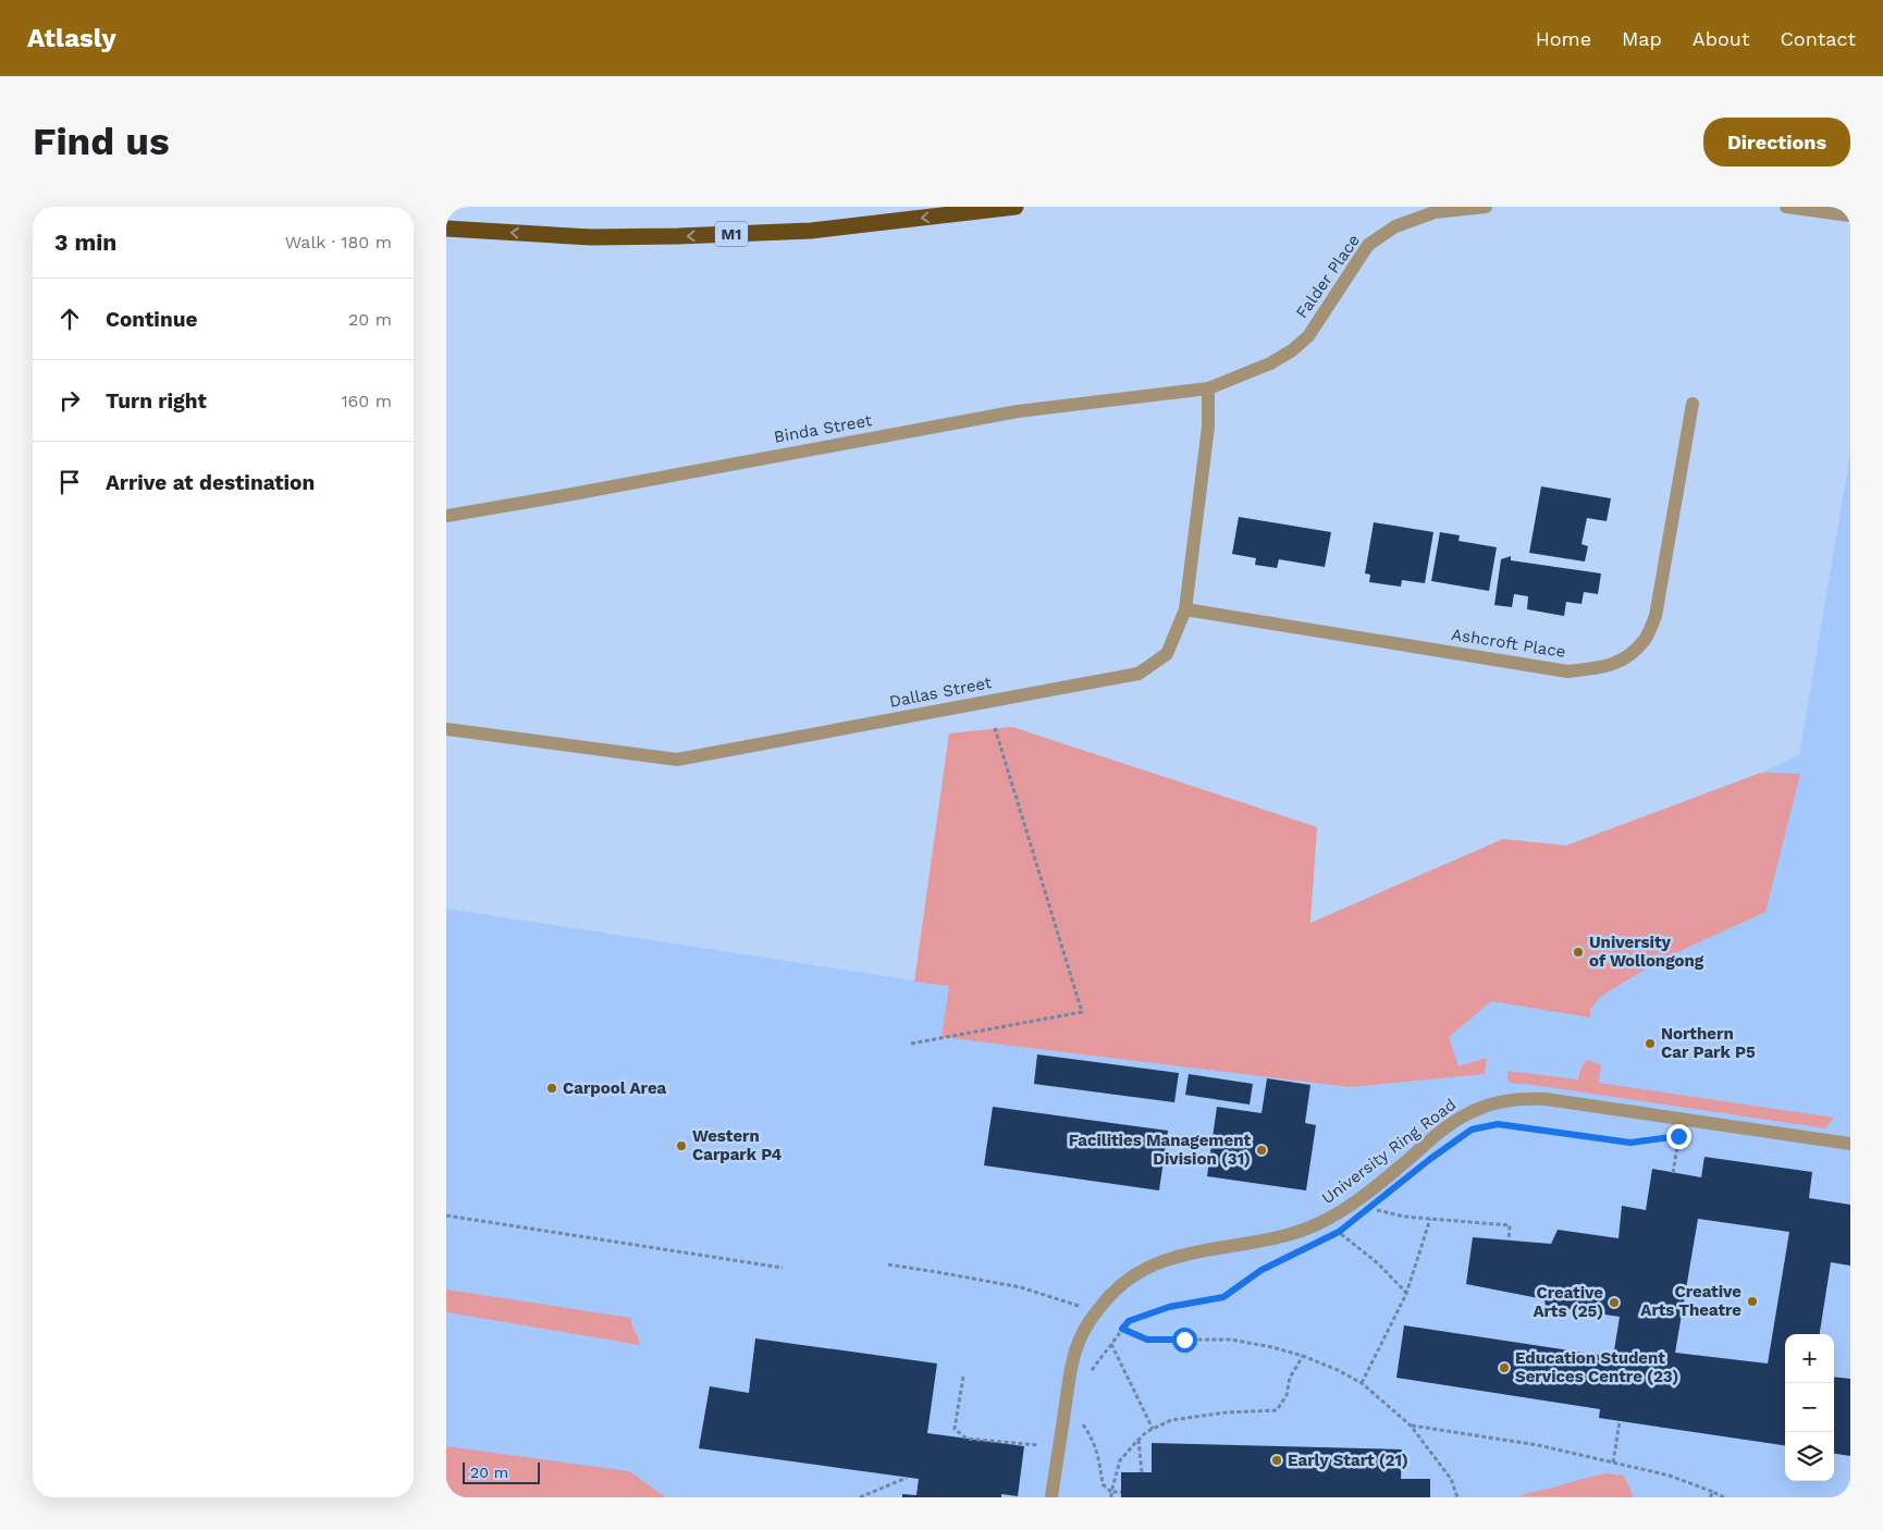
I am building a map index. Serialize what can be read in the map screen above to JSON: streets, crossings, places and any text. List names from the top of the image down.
{
  "streets": {
    "highway": ["M1"],
    "street": [
      "Falder Place",
      "Binda Street",
      "Ashcroft Place",
      "Dallas Street",
      "University Ring Road"
    ]
  },
  "crossings": [
    ["Falder Place", "Binda Street"],
    ["Falder Place", "Dallas Street"],
    ["Binda Street", "Dallas Street"],
    ["Ashcroft Place", "Dallas Street"]
  ],
  "places": [
    "University of Wollongong",
    "Northern Car Park P5",
    "Carpool Area",
    "Western Carpark P4",
    "Facilities Management Division (31)",
    "Creative Arts Theatre",
    "Creative Arts (25)",
    "Education Student Services Centre (23)",
    "Early Start (21)"
  ],
  "scale_bar": "20 m",
  "page": {
    "header": "Atlasly",
    "nav": [
      "Home",
      "Map",
      "About",
      "Contact"
    ],
    "buttons": "Directions",
    "title": "Find us",
    "heading": ["3 min", "Walk · 180 m"],
    "list": [
      ["Continue", "20 m"],
      ["Turn right", "160 m"],
      "Arrive at destination"
    ],
    "map_buttons": ["+", "−"],
    "scale": "20 m"
  }
}
